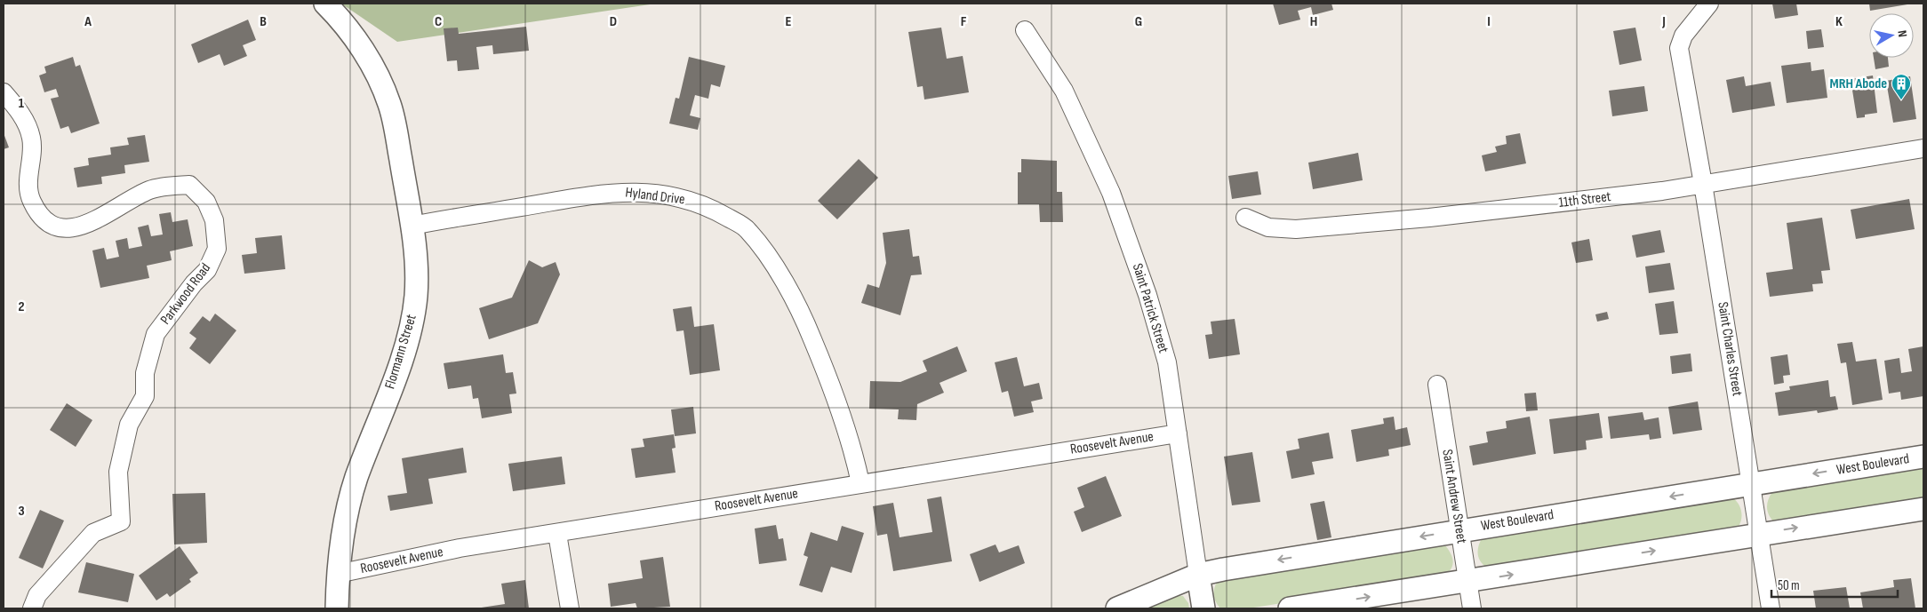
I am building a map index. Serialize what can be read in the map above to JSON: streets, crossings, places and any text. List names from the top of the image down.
{
  "streets": {
    "street": [
      "Hyland Drive",
      "11th Street",
      "Parkwood Road",
      "Saint Patrick Street",
      "Saint Charles Street",
      "Flormann Street",
      "Roosevelt Avenue",
      "West Boulevard",
      "Saint Andrew Street"
    ]
  },
  "crossings": [
    ["Hyland Drive", "Flormann Street"],
    ["Hyland Drive", "Roosevelt Avenue"],
    ["11th Street", "Saint Charles Street"],
    ["Saint Patrick Street", "Roosevelt Avenue"],
    ["Saint Patrick Street", "West Boulevard"],
    ["Saint Charles Street", "West Boulevard"],
    ["Flormann Street", "Roosevelt Avenue"],
    ["West Boulevard", "Saint Andrew Street"]
  ],
  "places": {
    "building": ["MRH Abode"]
  },
  "scale_bar": "50 m",
  "north": "right",
  "grid": {
    "columns": [
      "A",
      "B",
      "C",
      "D",
      "E",
      "F",
      "G",
      "H",
      "I",
      "J",
      "K"
    ],
    "rows": ["1", "2", "3"]
  }
}
